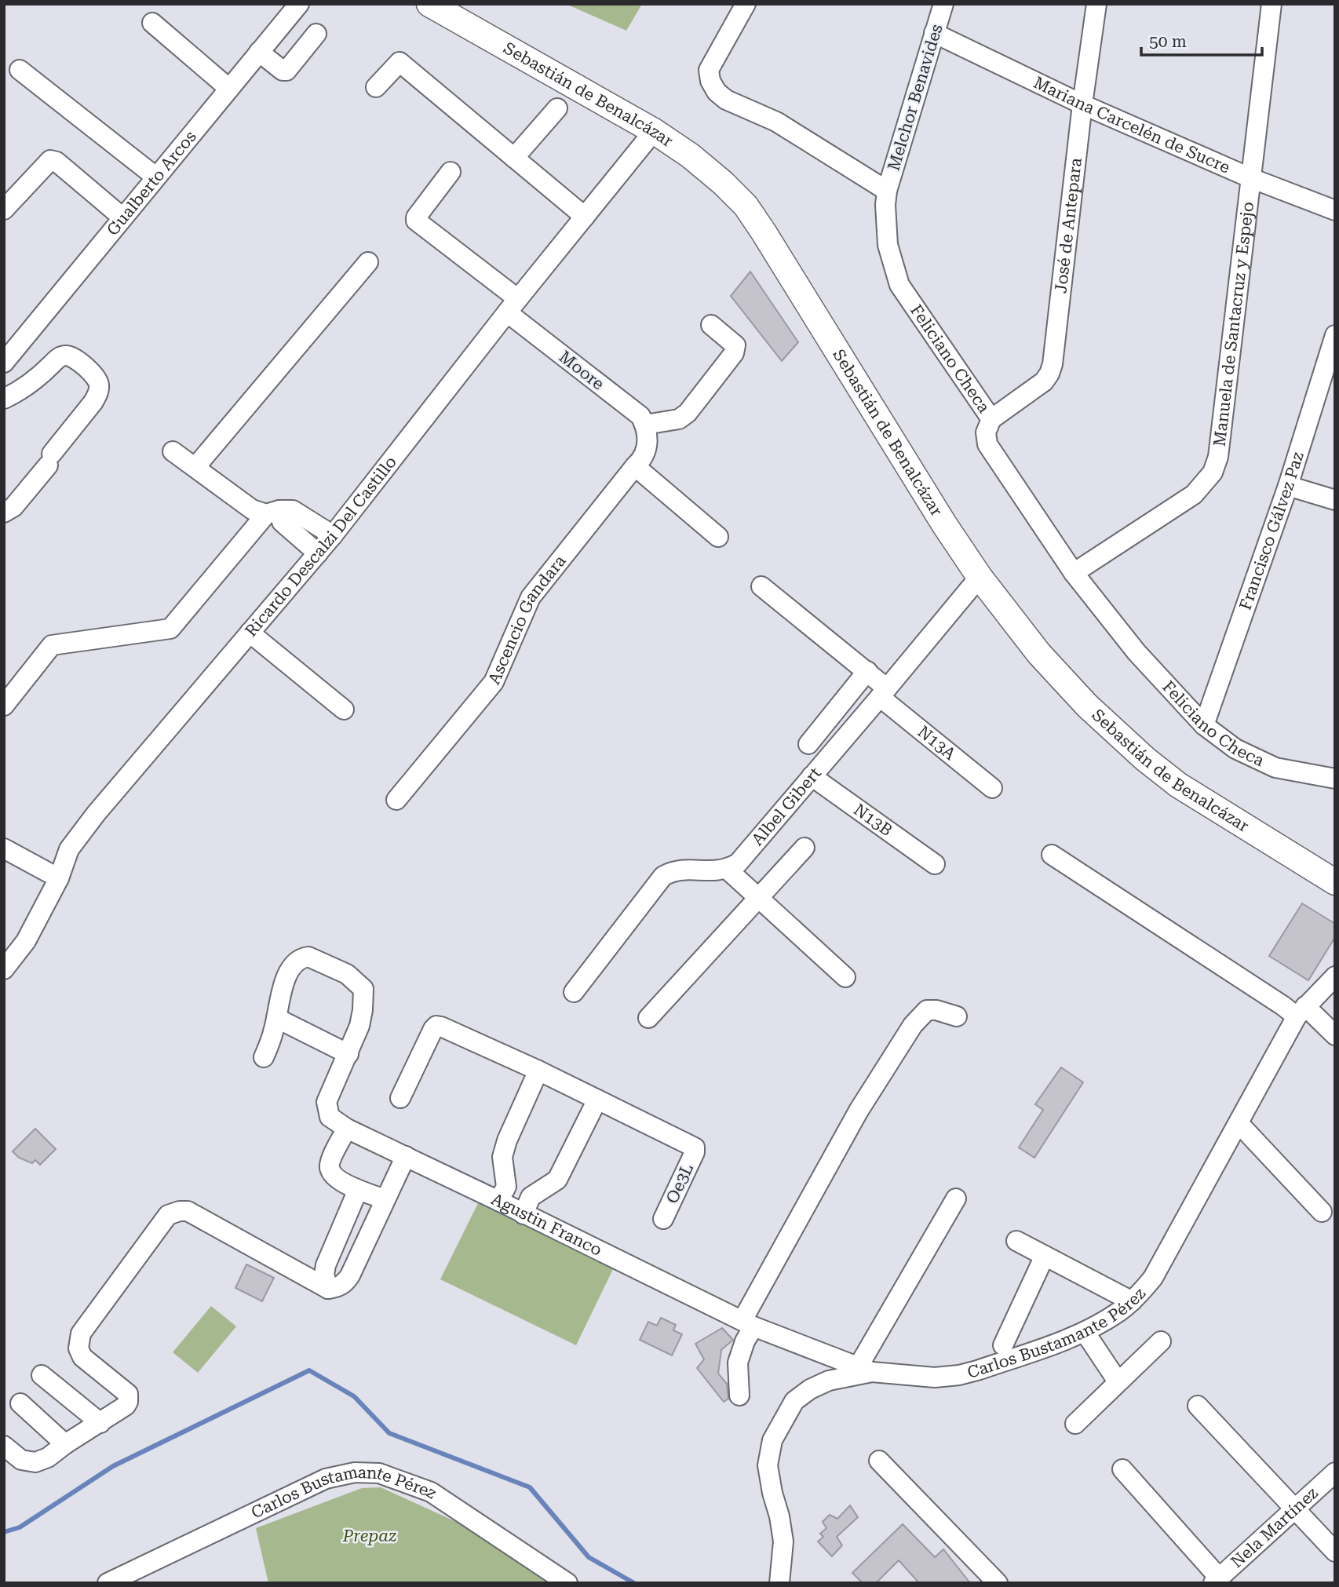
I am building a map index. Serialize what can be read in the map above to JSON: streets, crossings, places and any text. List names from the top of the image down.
{
  "streets": {
    "main road": ["Sebastián de Benalcázar"],
    "street": [
      "Melchor Benavides",
      "Mariana Carcelén de Sucre",
      "Gualberto Arcos",
      "José de Antepara",
      "Manuela de Santacruz y Espejo",
      "Feliciano Checa",
      "Moore",
      "Francisco Gálvez Paz",
      "Ricardo Descalzi Del Castillo",
      "Ascencio Gandara",
      "N13A",
      "Albel Gibert",
      "N13B",
      "Oe3L",
      "Agustin Franco",
      "Carlos Bustamante Pérez",
      "Nela Martínez"
    ]
  },
  "crossings": [
    ["Sebastián de Benalcázar", "Ricardo Descalzi Del Castillo"],
    ["Sebastián de Benalcázar", "Albel Gibert"],
    ["Melchor Benavides", "Mariana Carcelén de Sucre"],
    ["Melchor Benavides", "Feliciano Checa"],
    ["Mariana Carcelén de Sucre", "José de Antepara"],
    ["Mariana Carcelén de Sucre", "Manuela de Santacruz y Espejo"],
    ["José de Antepara", "Feliciano Checa"],
    ["Manuela de Santacruz y Espejo", "Feliciano Checa"],
    ["Feliciano Checa", "Francisco Gálvez Paz"],
    ["Moore", "Ricardo Descalzi Del Castillo"],
    ["Moore", "Ascencio Gandara"],
    ["N13A", "Albel Gibert"],
    ["Albel Gibert", "N13B"],
    ["Agustin Franco", "Carlos Bustamante Pérez"]
  ],
  "parks": ["Prepaz"],
  "scale_bar": "50 m"
}
